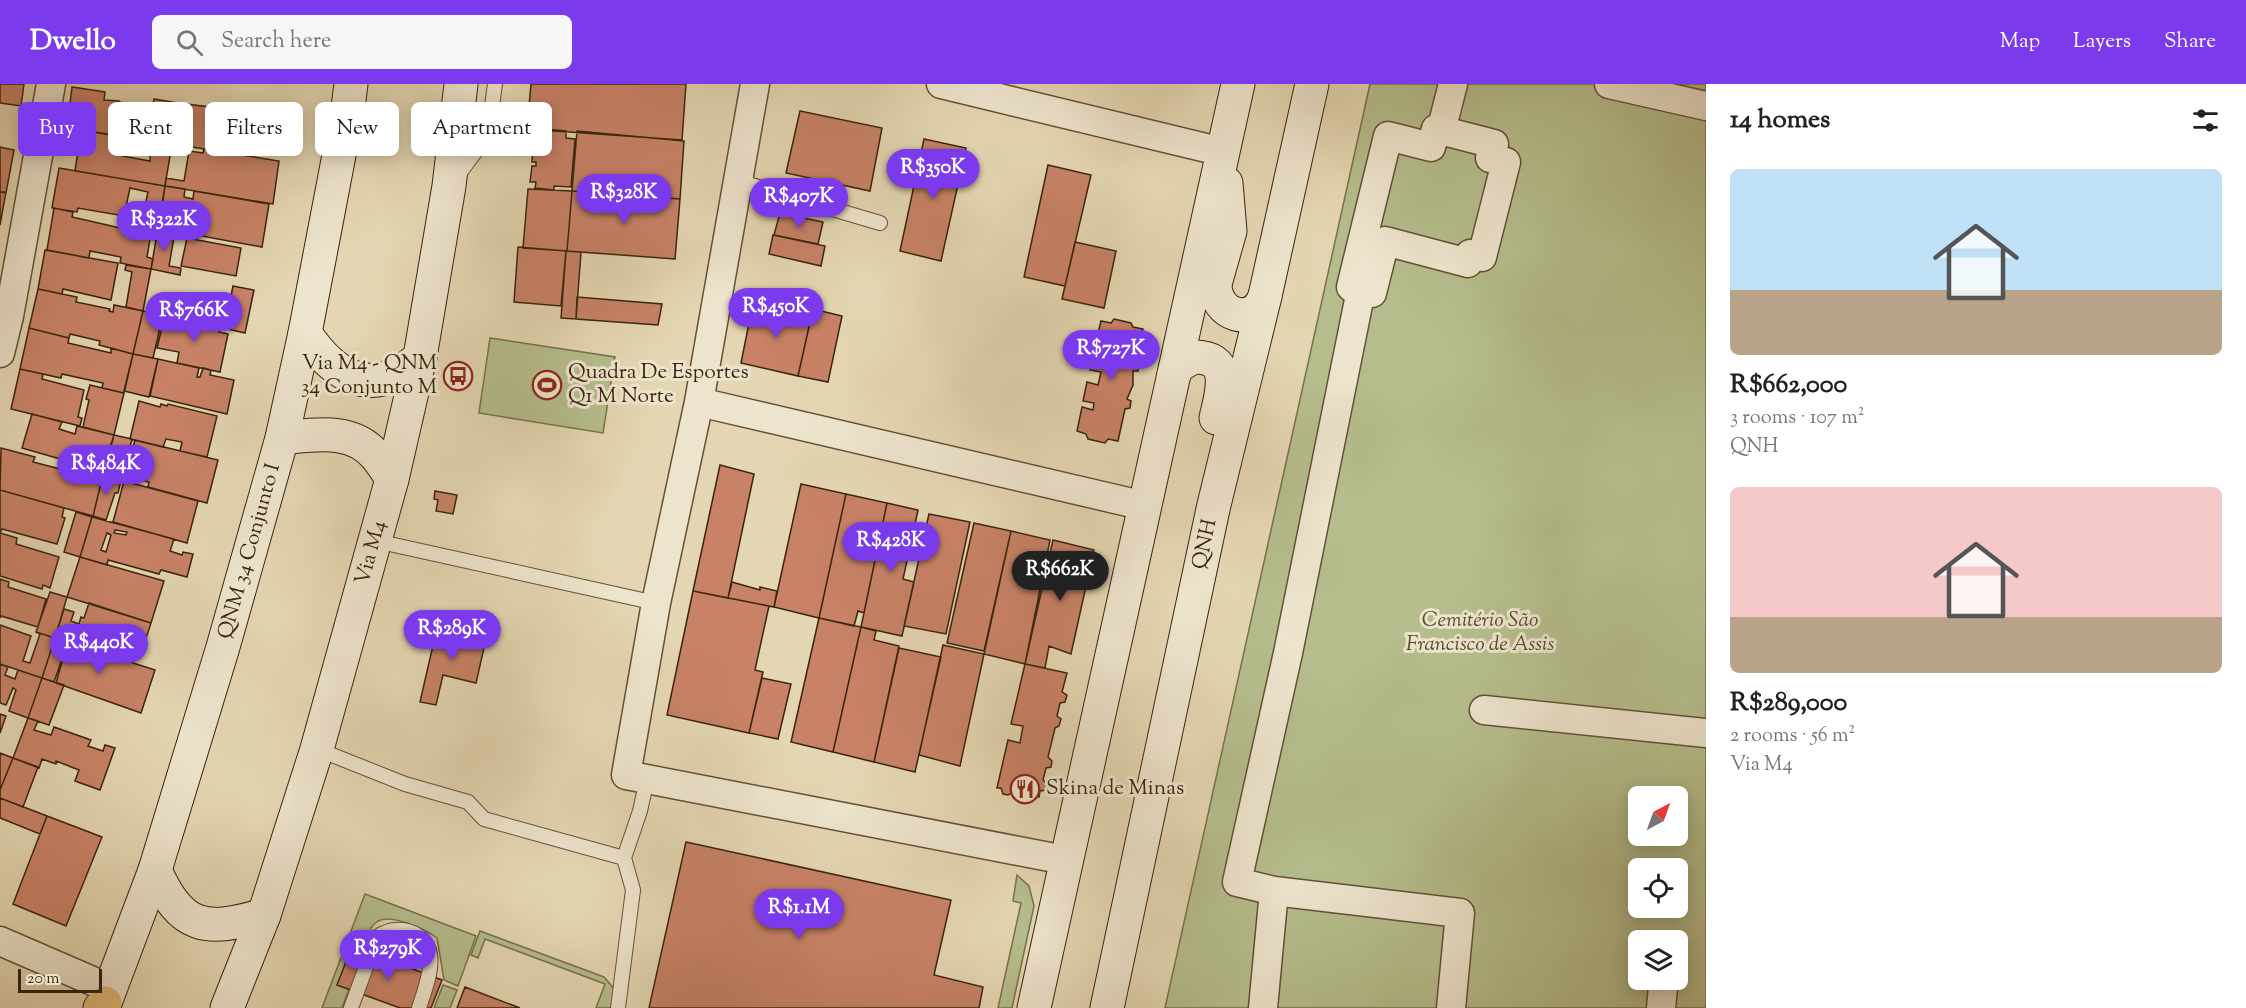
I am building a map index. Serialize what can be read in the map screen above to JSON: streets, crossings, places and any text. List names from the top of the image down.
{
  "streets": {
    "street": ["QNH", "QNM 34 Conjunto I", "Via M4"]
  },
  "parks": ["Cemitério São Francisco de Assis"],
  "places": {
    "bus stop": ["Via M4 - QNM 34 Conjunto M"],
    "sports": ["Quadra De Esportes Q1 M Norte"],
    "restaurant": ["Skina de Minas"]
  },
  "scale_bar": "20 m",
  "north": "top right",
  "page": {
    "header": "Dwello",
    "search": "Search here",
    "nav": ["Map", "Layers", "Share"],
    "heading": "14 homes",
    "chip": [
      "Buy",
      "Rent",
      "Filters",
      "New",
      "Apartment"
    ],
    "price": [
      "R$350K",
      "R$328K",
      "R$407K",
      "R$322K",
      "R$450K",
      "R$766K",
      "R$727K",
      "R$484K",
      "R$428K",
      "R$662K",
      "R$289K",
      "R$440K",
      "R$1.1M",
      "R$279K"
    ],
    "list": [
      {
        "name": "R$662,000",
        "note": "3 rooms · 107 m² · QNH"
      },
      {
        "name": "R$289,000",
        "note": "2 rooms · 56 m² · Via M4"
      }
    ],
    "scale": "20 m"
  }
}
